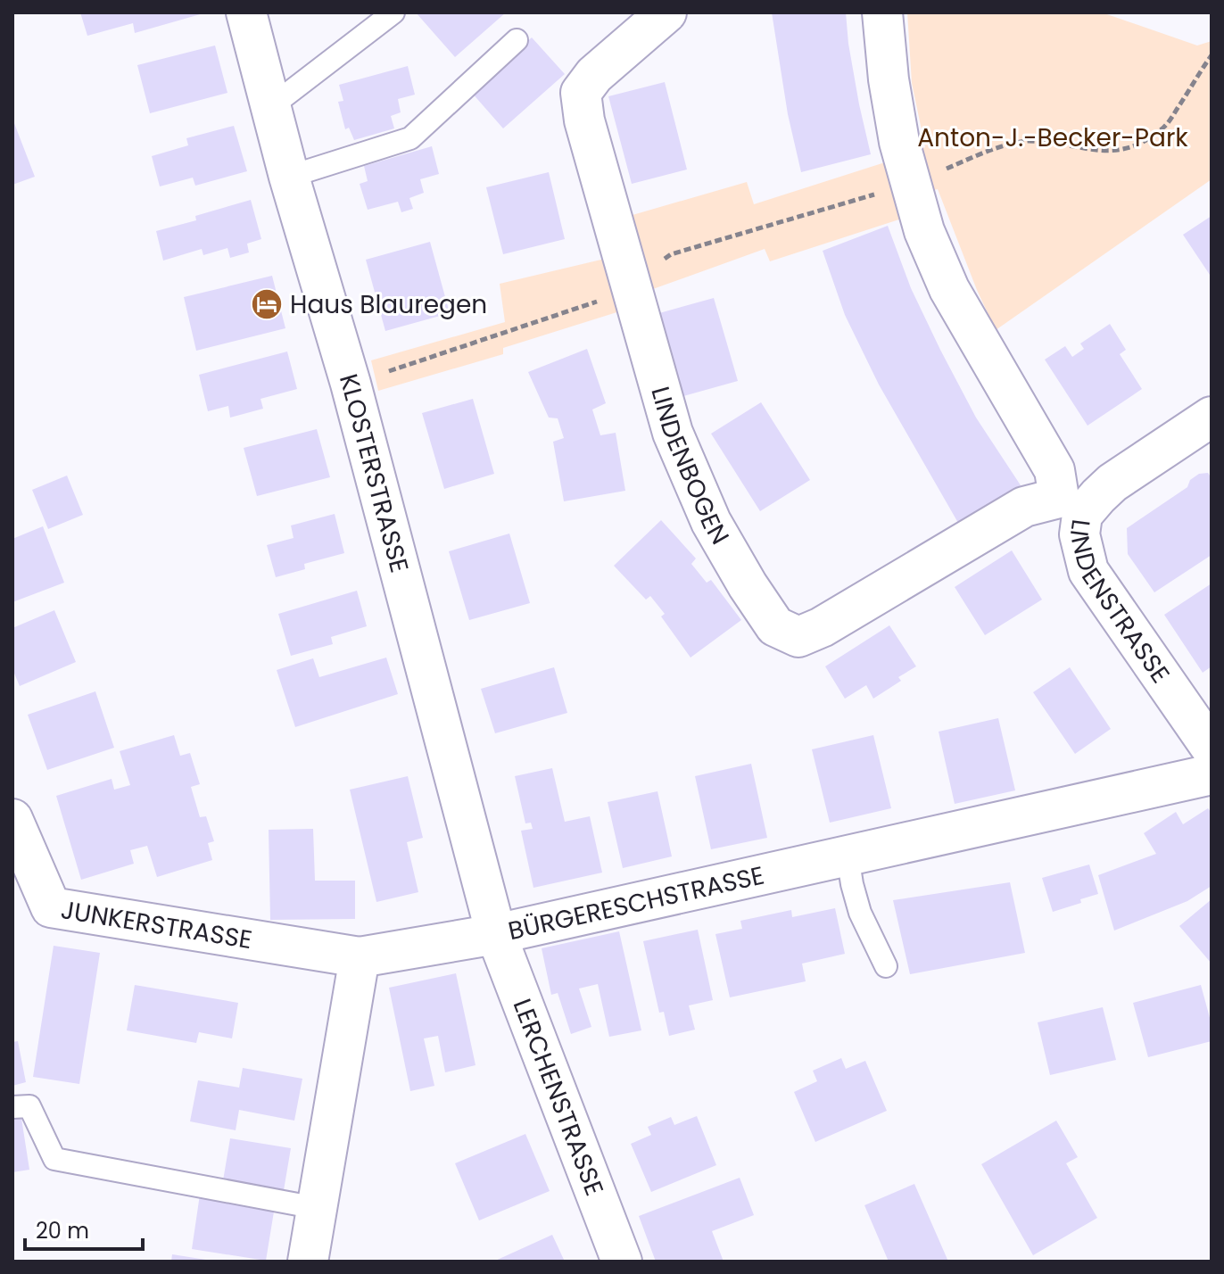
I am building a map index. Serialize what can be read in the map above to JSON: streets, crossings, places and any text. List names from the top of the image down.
{
  "streets": {
    "street": [
      "LINDENBOGEN",
      "KLOSTERSTRASSE",
      "LINDENSTRASSE",
      "BÜRGERESCHSTRASSE",
      "JUNKERSTRASSE",
      "LERCHENSTRASSE"
    ]
  },
  "crossings": [
    ["LINDENBOGEN", "LINDENSTRASSE"],
    ["KLOSTERSTRASSE", "BÜRGERESCHSTRASSE"],
    ["KLOSTERSTRASSE", "LERCHENSTRASSE"],
    ["BÜRGERESCHSTRASSE", "JUNKERSTRASSE"],
    ["BÜRGERESCHSTRASSE", "LERCHENSTRASSE"]
  ],
  "parks": ["Anton-J.-Becker-Park"],
  "places": {
    "hotel": ["Haus Blauregen"]
  },
  "scale_bar": "20 m"
}
